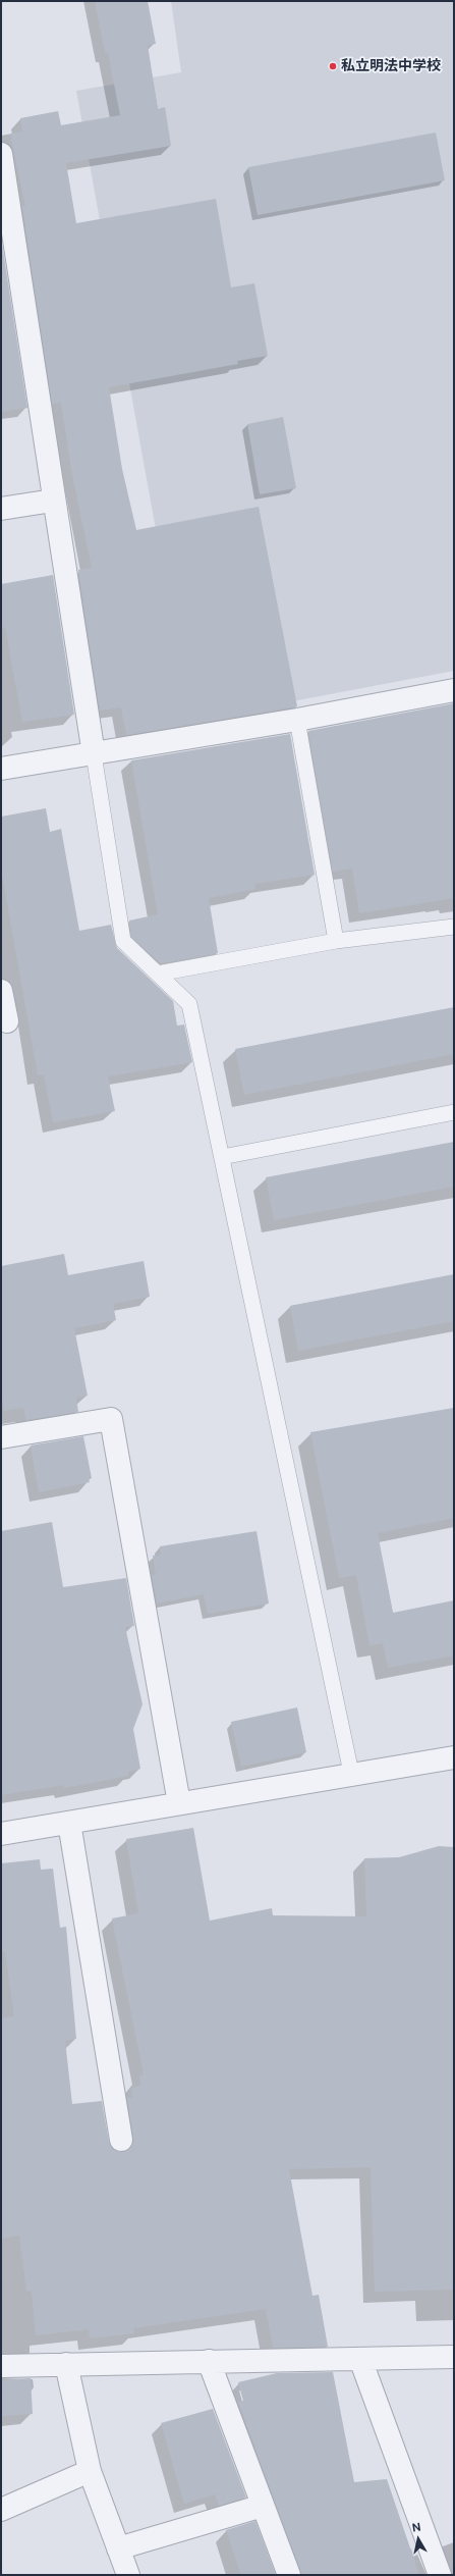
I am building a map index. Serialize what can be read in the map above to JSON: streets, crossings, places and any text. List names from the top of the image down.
{
  "places": ["私立明法中学校"],
  "north": "top"
}
